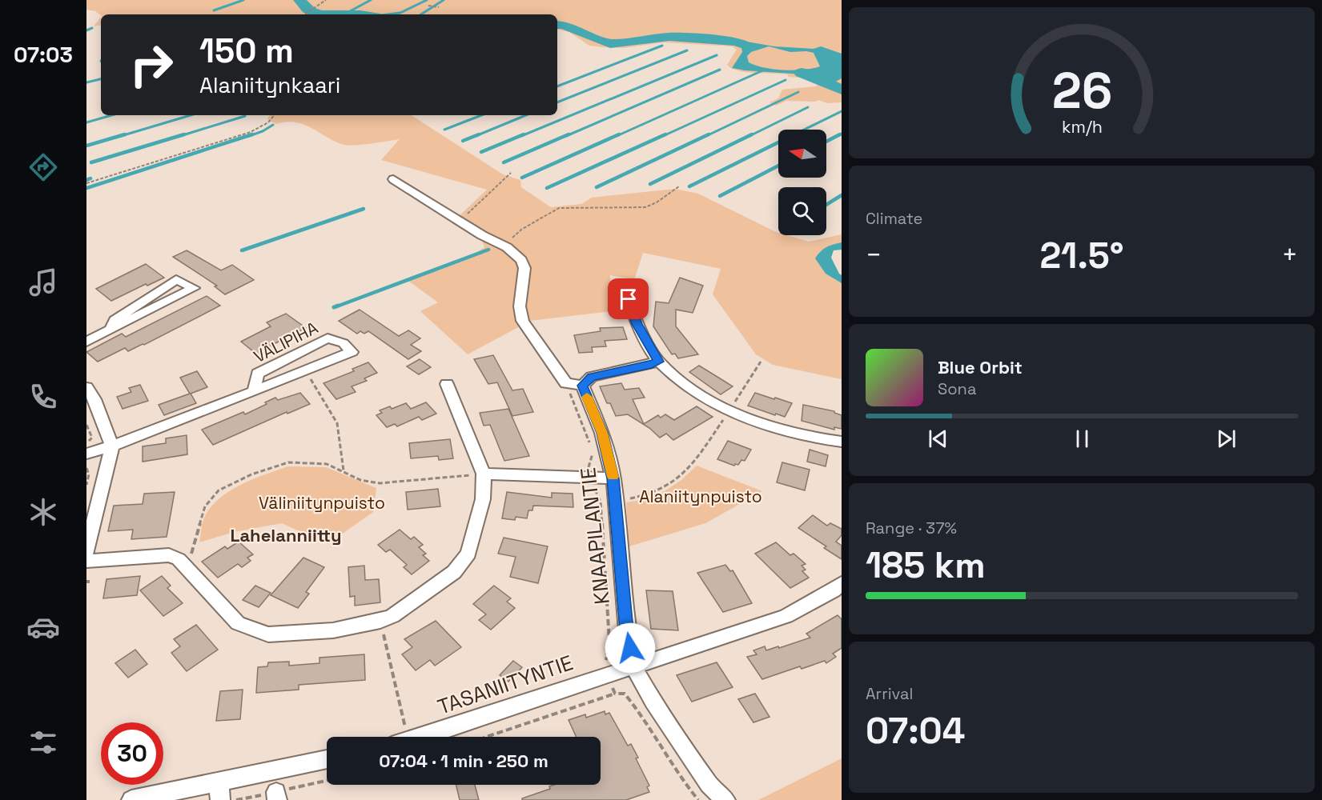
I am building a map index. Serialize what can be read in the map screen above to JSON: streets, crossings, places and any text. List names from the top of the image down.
{
  "streets": {
    "street": ["VÄLIPIHA", "KNAAPILANTIE", "TASANIITYNTIE"]
  },
  "crossings": [
    ["KNAAPILANTIE", "TASANIITYNTIE"]
  ],
  "districts": ["Lahelanniitty"],
  "parks": ["Alaniitynpuisto", "Väliniitynpuisto"],
  "north": "left",
  "page": {
    "tabs": "07:03",
    "turn": ["150 m", "Alaniitynkaari"],
    "tile": [
      "Climate",
      ["Range · 37%", "185 km"],
      ["Arrival", "07:04"]
    ],
    "heat": ["−", "21.5°", "+"],
    "song": ["Blue Orbit", "Sona"],
    "limit": "30",
    "trip": "07:04 · 1 min · 250 m",
    "gauge": ["26", "km/h"]
  }
}
